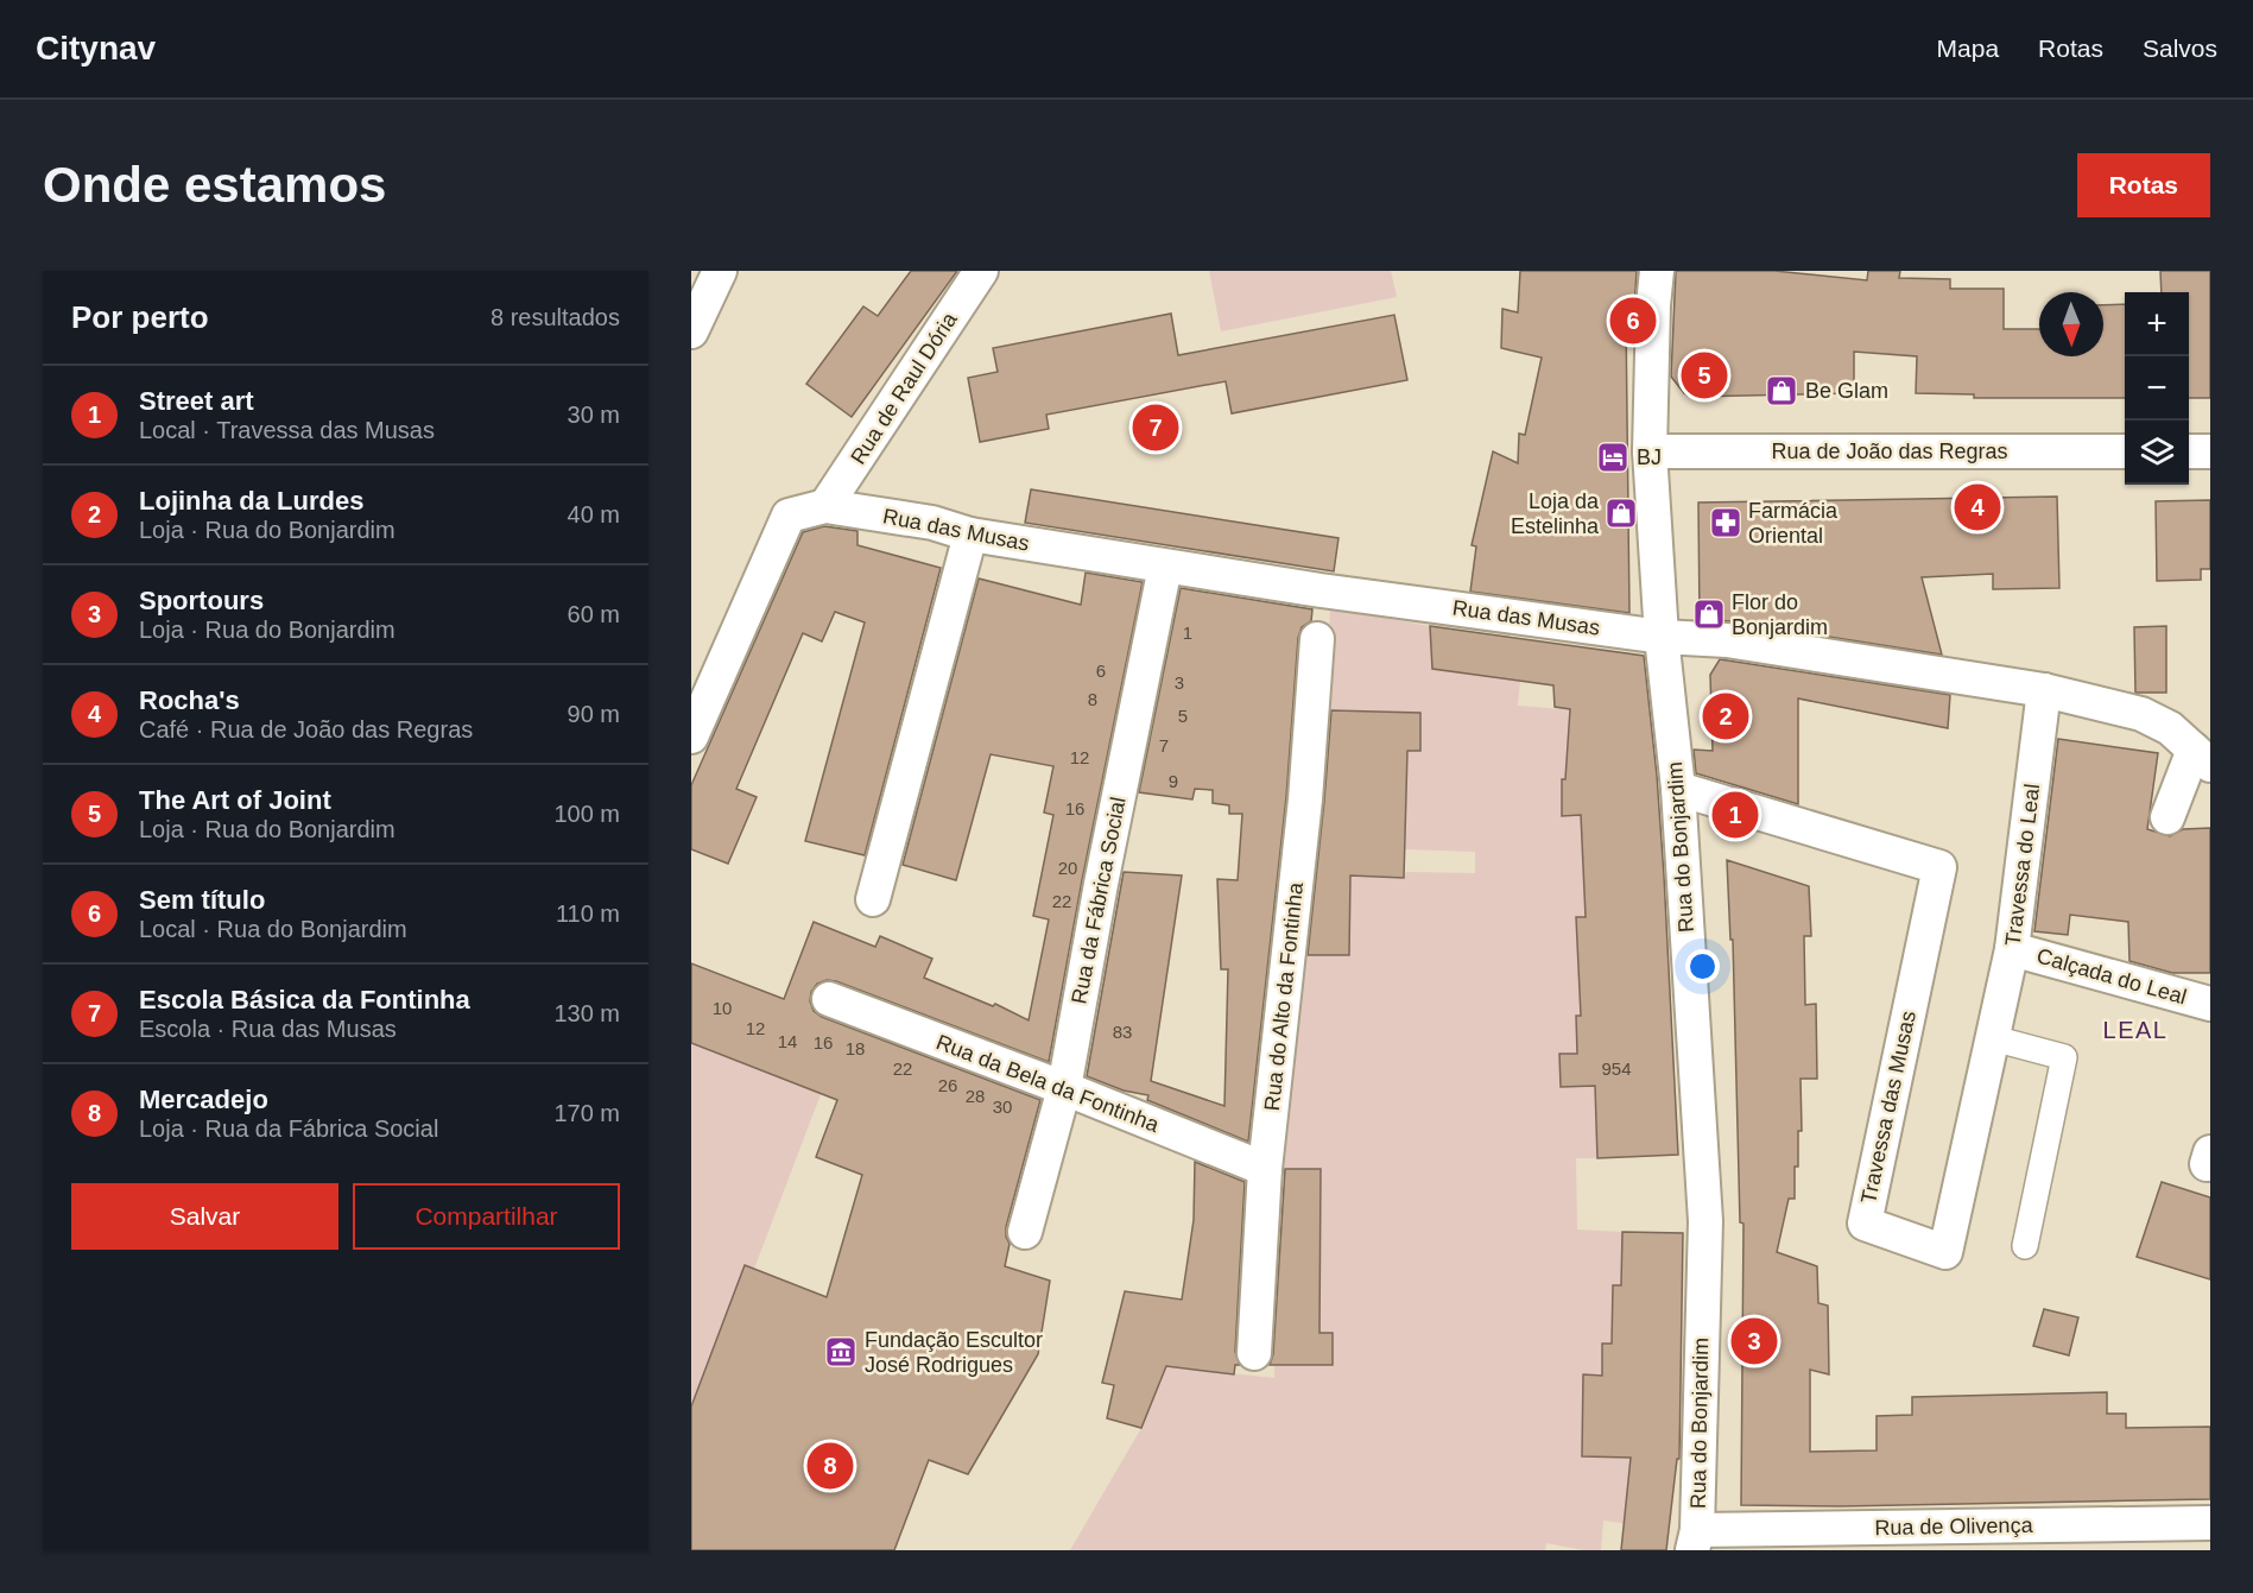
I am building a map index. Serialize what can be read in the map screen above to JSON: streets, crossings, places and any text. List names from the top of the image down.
{
  "streets": {
    "street": [
      "Rua de Raul Dória",
      "Rua de João das Regras",
      "Rua das Musas",
      "Rua do Bonjardim",
      "Travessa do Leal",
      "Rua da Fábrica Social",
      "Calçada do Leal",
      "Rua do Alto da Fontinha",
      "Rua da Bela da Fontinha",
      "Travessa das Musas",
      "Rua de Olivença"
    ]
  },
  "crossings": [
    ["Rua de Raul Dória", "Rua das Musas"],
    ["Rua de João das Regras", "Rua do Bonjardim"],
    ["Rua das Musas", "Rua do Bonjardim"],
    ["Rua das Musas", "Travessa do Leal"],
    ["Rua das Musas", "Rua da Fábrica Social"],
    ["Rua do Bonjardim", "Travessa das Musas"],
    ["Rua do Bonjardim", "Rua de Olivença"],
    ["Travessa do Leal", "Calçada do Leal"],
    ["Travessa do Leal", "Travessa das Musas"],
    ["Rua da Fábrica Social", "Rua da Bela da Fontinha"],
    ["Rua do Alto da Fontinha", "Rua da Bela da Fontinha"]
  ],
  "districts": ["LEAL"],
  "places": {
    "shop": ["Be Glam", "Loja da Estelinha", "Flor do Bonjardim"],
    "hotel": ["BJ"],
    "pharmacy": ["Farmácia Oriental"],
    "museum": ["Fundação Escultor José Rodrigues"]
  },
  "house_numbers": [
    "1",
    "6",
    "3",
    "8",
    "5",
    "7",
    "12",
    "9",
    "16",
    "20",
    "22",
    "10",
    "12",
    "83",
    "14",
    "16",
    "18",
    "22",
    "954",
    "26",
    "28",
    "30"
  ],
  "north": "bottom",
  "page": {
    "header": "Citynav",
    "nav": ["Mapa", "Rotas", "Salvos"],
    "buttons": [
      "Rotas",
      ["Salvar", "Compartilhar"]
    ],
    "title": "Onde estamos",
    "heading": ["Por perto", "8 resultados"],
    "map_buttons": ["+", "−"],
    "pins": [
      "6",
      "5",
      "7",
      "4",
      "2",
      "1",
      "3",
      "8"
    ],
    "list": [
      {
        "mark": "1",
        "name": "Street art",
        "note": "Local · Travessa das Musas",
        "value": "30 m"
      },
      {
        "mark": "2",
        "name": "Lojinha da Lurdes",
        "note": "Loja · Rua do Bonjardim",
        "value": "40 m"
      },
      {
        "mark": "3",
        "name": "Sportours",
        "note": "Loja · Rua do Bonjardim",
        "value": "60 m"
      },
      {
        "mark": "4",
        "name": "Rocha's",
        "note": "Café · Rua de João das Regras",
        "value": "90 m"
      },
      {
        "mark": "5",
        "name": "The Art of Joint",
        "note": "Loja · Rua do Bonjardim",
        "value": "100 m"
      },
      {
        "mark": "6",
        "name": "Sem título",
        "note": "Local · Rua do Bonjardim",
        "value": "110 m"
      },
      {
        "mark": "7",
        "name": "Escola Básica da Fontinha",
        "note": "Escola · Rua das Musas",
        "value": "130 m"
      },
      {
        "mark": "8",
        "name": "Mercadejo",
        "note": "Loja · Rua da Fábrica Social",
        "value": "170 m"
      }
    ]
  }
}
